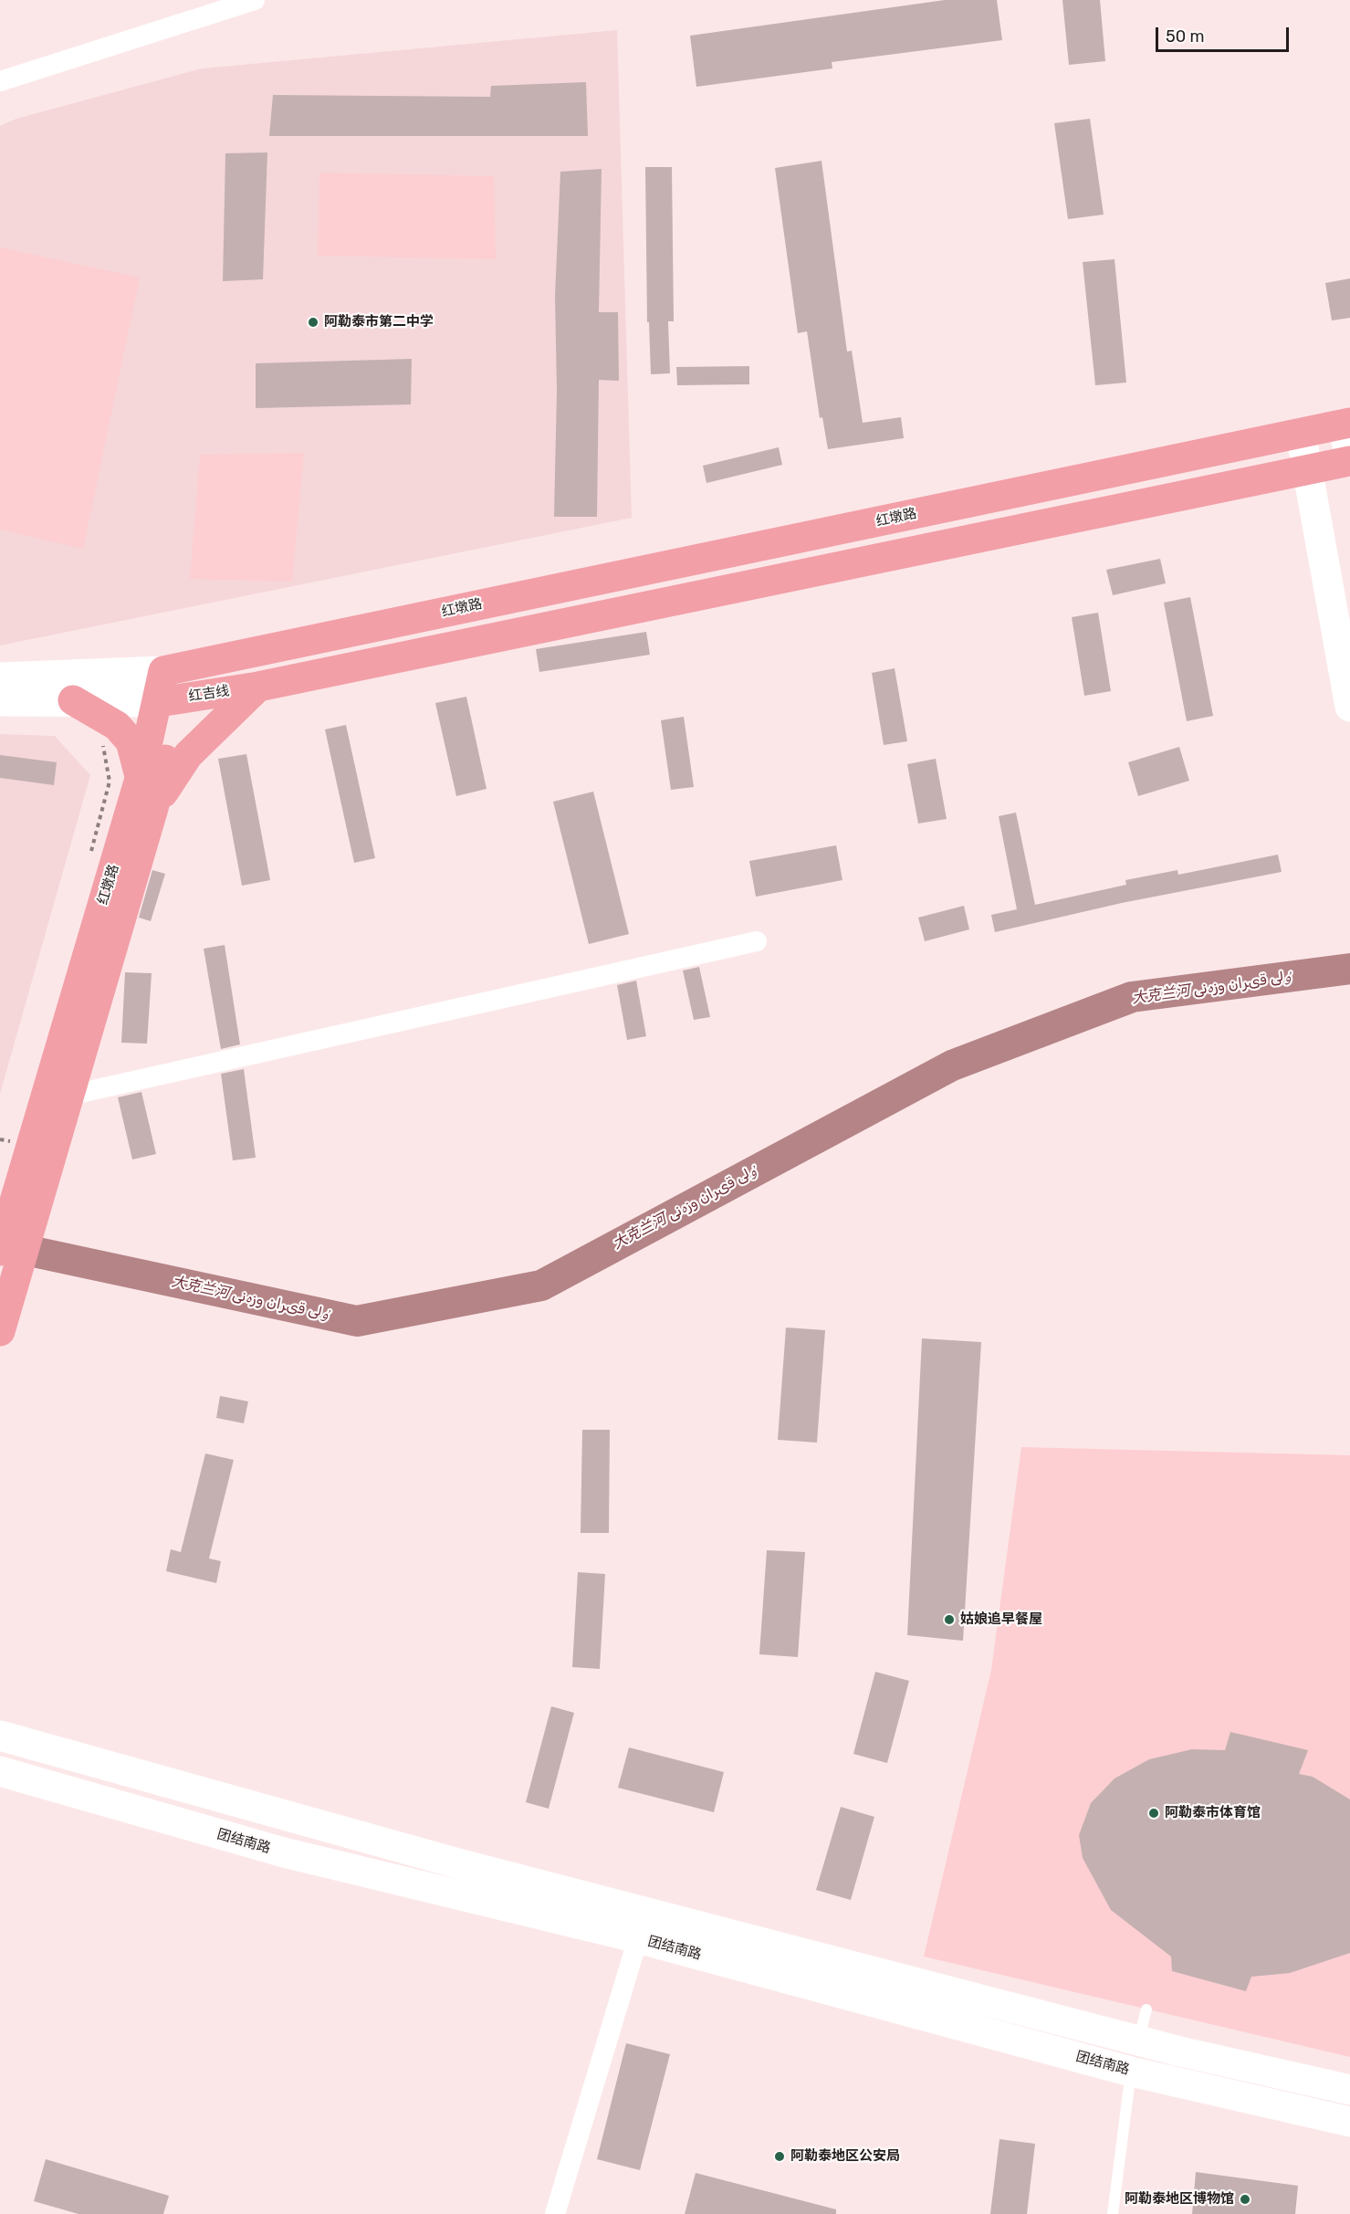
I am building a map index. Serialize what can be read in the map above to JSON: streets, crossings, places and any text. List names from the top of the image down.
{
  "streets": {
    "highway": ["红墩路", "红吉线"],
    "main road": ["团结南路"]
  },
  "crossings": [
    ["红墩路", "红吉线"]
  ],
  "water": ["大克兰河 ۇلى قىران وزەنى"],
  "places": [
    "阿勒泰市第二中学",
    "姑娘追早餐屋",
    "阿勒泰市体育馆",
    "阿勒泰地区公安局",
    "阿勒泰地区博物馆"
  ],
  "scale_bar": "50 m"
}
